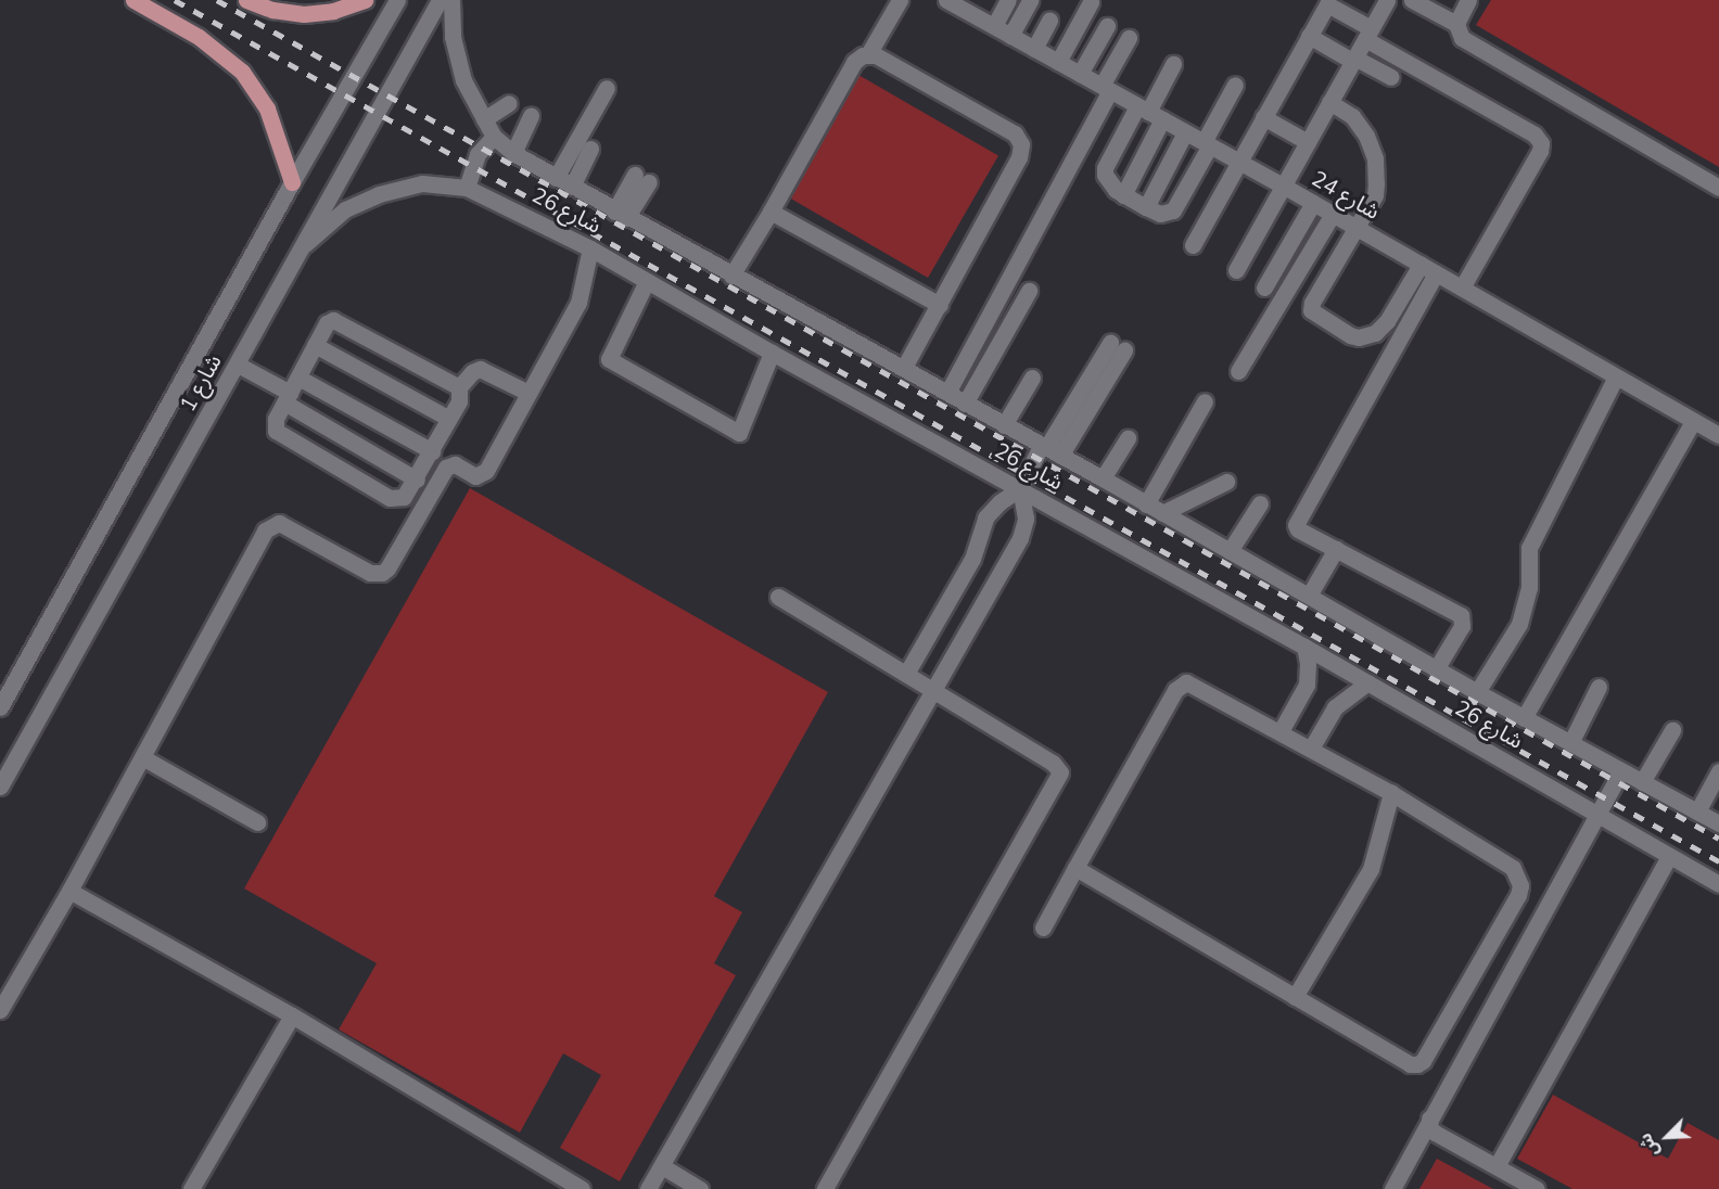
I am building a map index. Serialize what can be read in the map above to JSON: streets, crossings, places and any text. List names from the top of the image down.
{
  "streets": {
    "street": ["شارع 24", "شارع 26", "شارع 1"]
  },
  "crossings": [
    ["شارع 26", "شارع 1"]
  ],
  "north": "bottom left"
}
